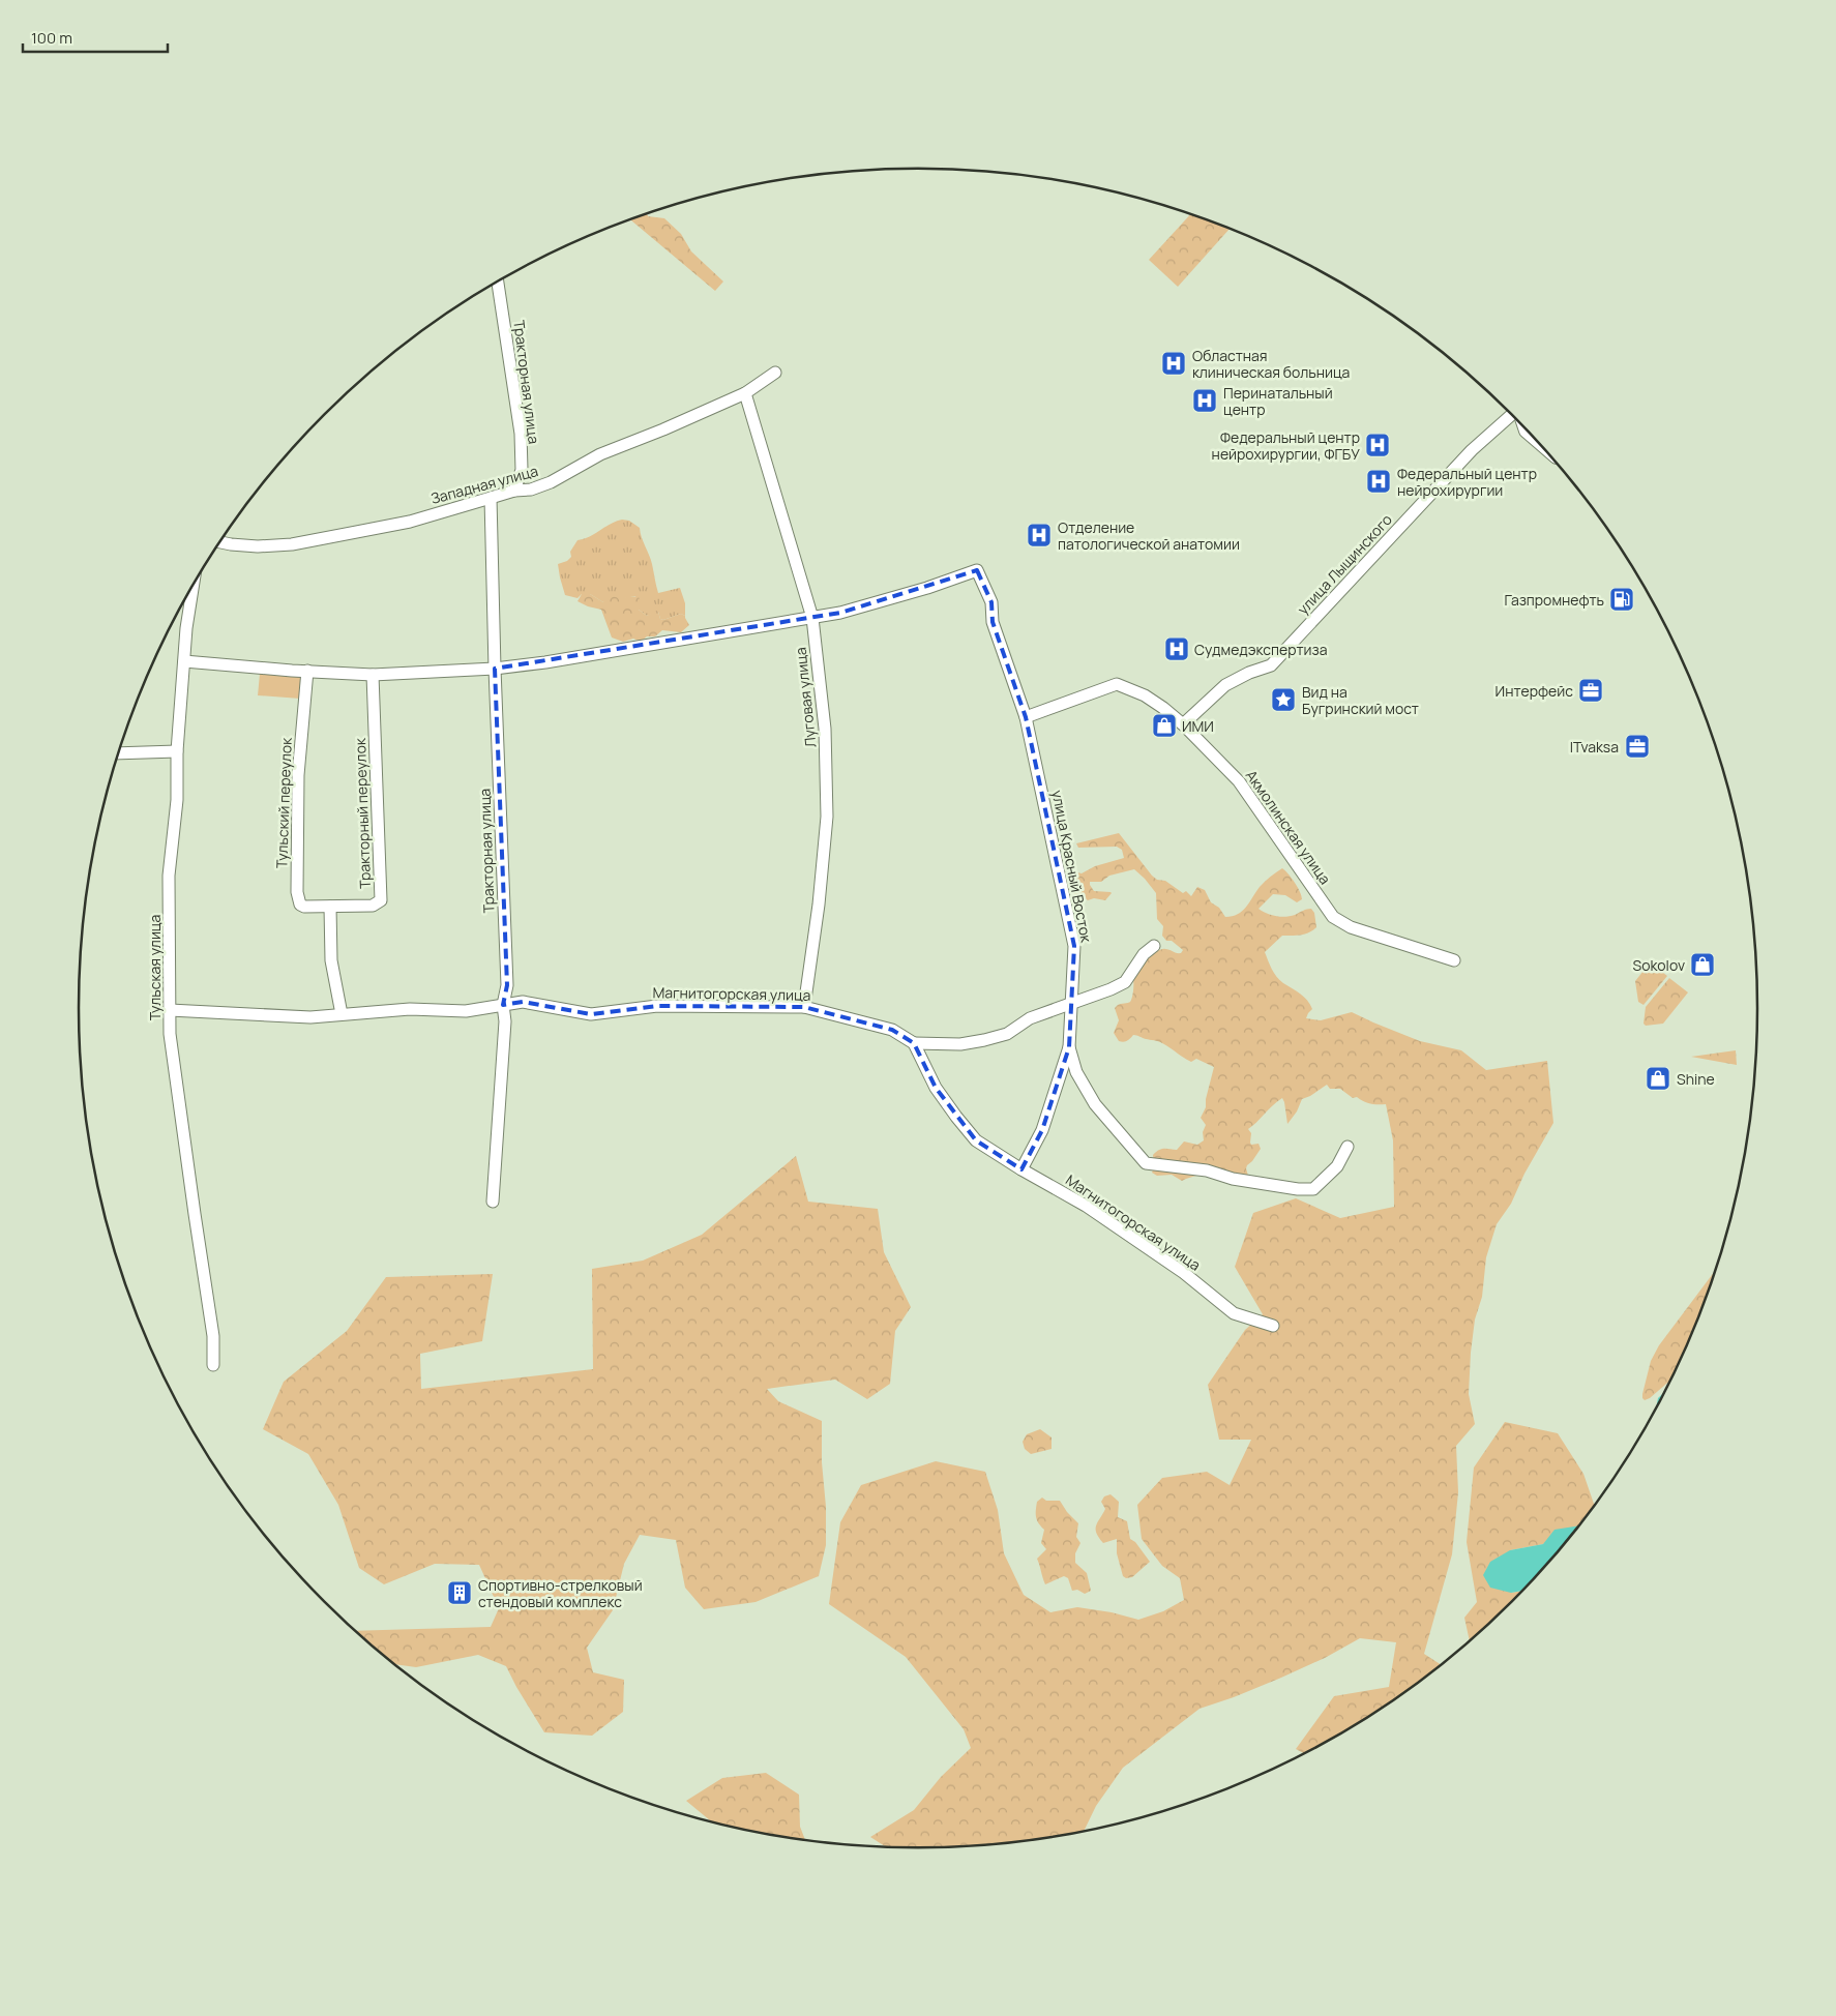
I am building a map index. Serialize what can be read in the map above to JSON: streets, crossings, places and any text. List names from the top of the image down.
{
  "streets": {
    "street": [
      "Тракторная улица",
      "Западная улица",
      "улица Лыщинского",
      "Луговая улица",
      "Тульский переулок",
      "Тракторный переулок",
      "Акмолинская улица",
      "улица Красный Восток",
      "Тульская улица",
      "Магнитогорская улица"
    ]
  },
  "crossings": [
    ["Тракторная улица", "Западная улица"],
    ["Тракторная улица", "Магнитогорская улица"],
    ["Западная улица", "Луговая улица"],
    ["улица Лыщинского", "Акмолинская улица"],
    ["Луговая улица", "улица Красный Восток"],
    ["Луговая улица", "Магнитогорская улица"],
    ["Тульский переулок", "Тракторный переулок"],
    ["Акмолинская улица", "улица Красный Восток"],
    ["улица Красный Восток", "Магнитогорская улица"],
    ["Тульская улица", "Магнитогорская улица"]
  ],
  "places": {
    "hospital": [
      "Областная клиническая больница",
      "Перинатальный центр",
      "Федеральный центр нейрохирургии, ФГБУ",
      "Федеральный центр нейрохирургии",
      "Отделение патологической анатомии",
      "Судмедэкспертиза"
    ],
    "fuel station": ["Газпромнефть"],
    "office": ["Интерфейс", "ITvaksa"],
    "place": ["Вид на Бугринский мост"],
    "shop": ["ИМИ", "Sokolov", "Shine"],
    "building": ["Спортивно-стрелковый стендовый комплекс"]
  },
  "scale_bar": "100 m"
}
